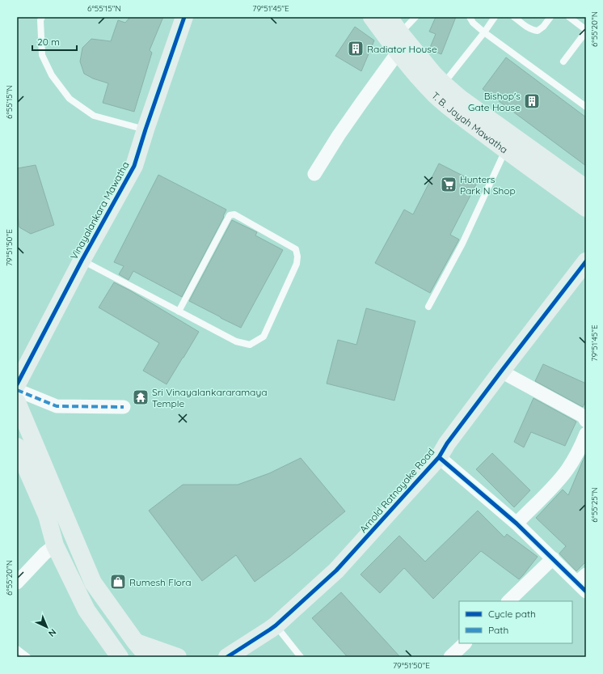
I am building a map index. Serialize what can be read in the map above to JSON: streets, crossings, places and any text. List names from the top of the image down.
{
  "streets": {
    "main road": ["T. B. Jayah Mawatha", "Vinayalankara Mawatha", "Arnold Ratnayake Road"]
  },
  "places": {
    "building": ["Radiator House", "Bishop's Gate House"],
    "supermarket": ["Hunters Park N Shop"],
    "temple": ["Sri Vinayalankararamaya Temple"],
    "shop": ["Rumesh Flora"]
  },
  "legend": ["Cycle path", "Path"],
  "scale_bar": "20 m",
  "north": "bottom right",
  "coordinates": [
    "6°55'15\"N",
    "79°51'45\"E",
    "6°55'20\"N",
    "79°51'50\"E",
    "6°55'25\"N"
  ]
}
